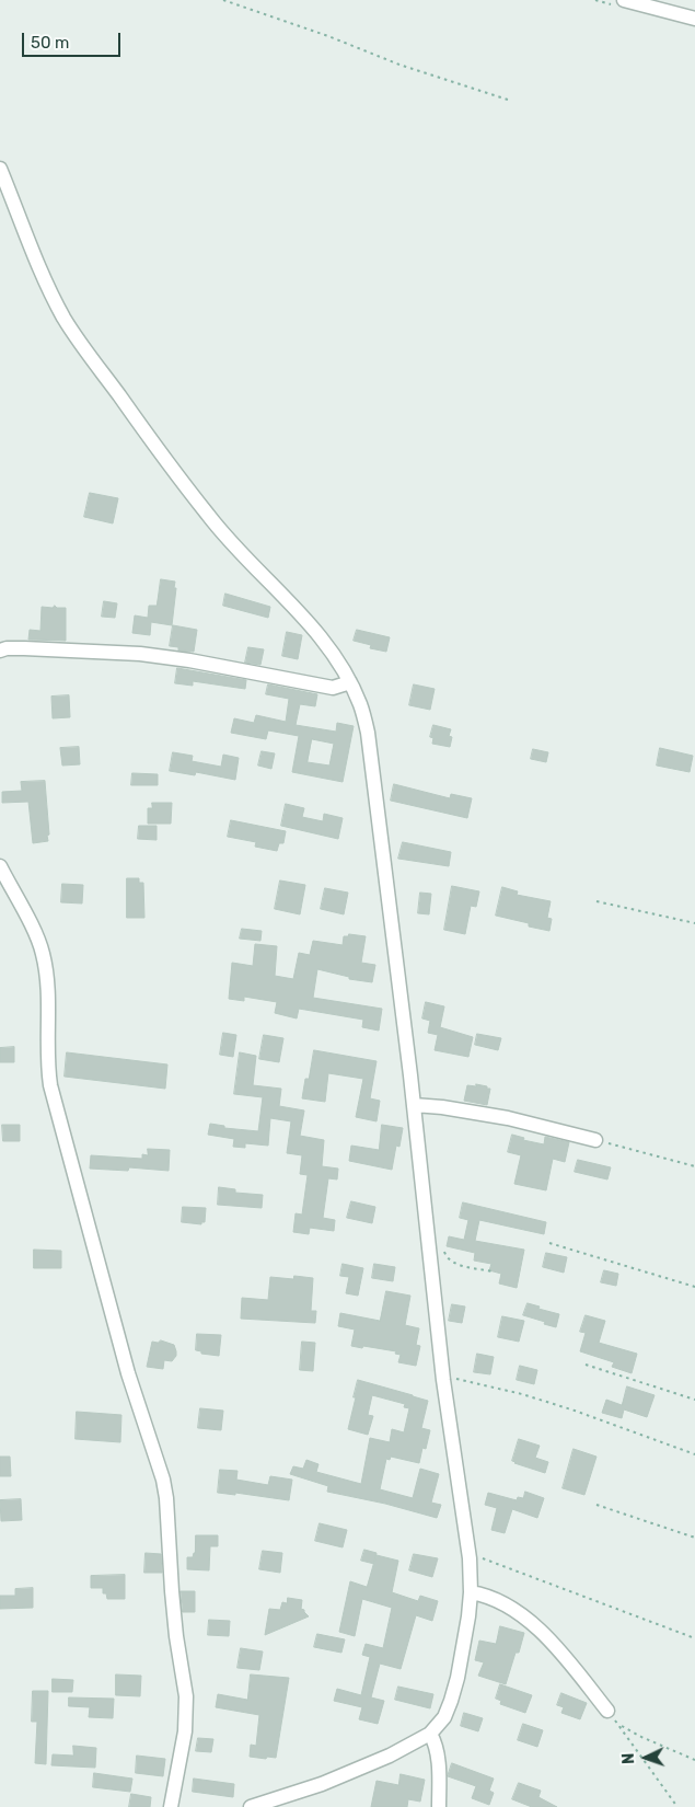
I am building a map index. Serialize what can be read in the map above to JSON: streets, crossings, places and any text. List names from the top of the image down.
{
  "scale_bar": "50 m",
  "north": "left"
}
